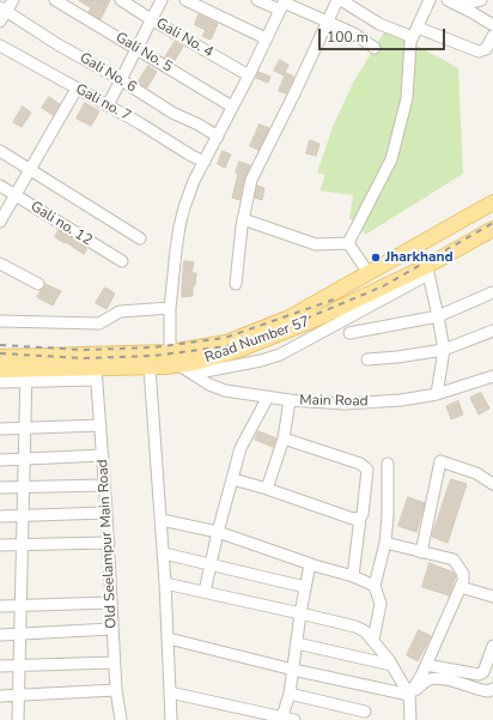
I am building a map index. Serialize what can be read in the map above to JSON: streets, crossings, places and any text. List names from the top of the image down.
{
  "streets": {
    "main road": ["Road Number 57"],
    "street": [
      "Gali No. 4",
      "Gali No. 5",
      "Gali No. 6",
      "Gali no. 7",
      "Gali no. 12",
      "Main Road",
      "Old Seelampur Main Road"
    ]
  },
  "crossings": [
    ["Road Number 57", "Main Road"],
    ["Road Number 57", "Old Seelampur Main Road"]
  ],
  "places": ["Jharkhand"],
  "scale_bar": "100 m"
}
